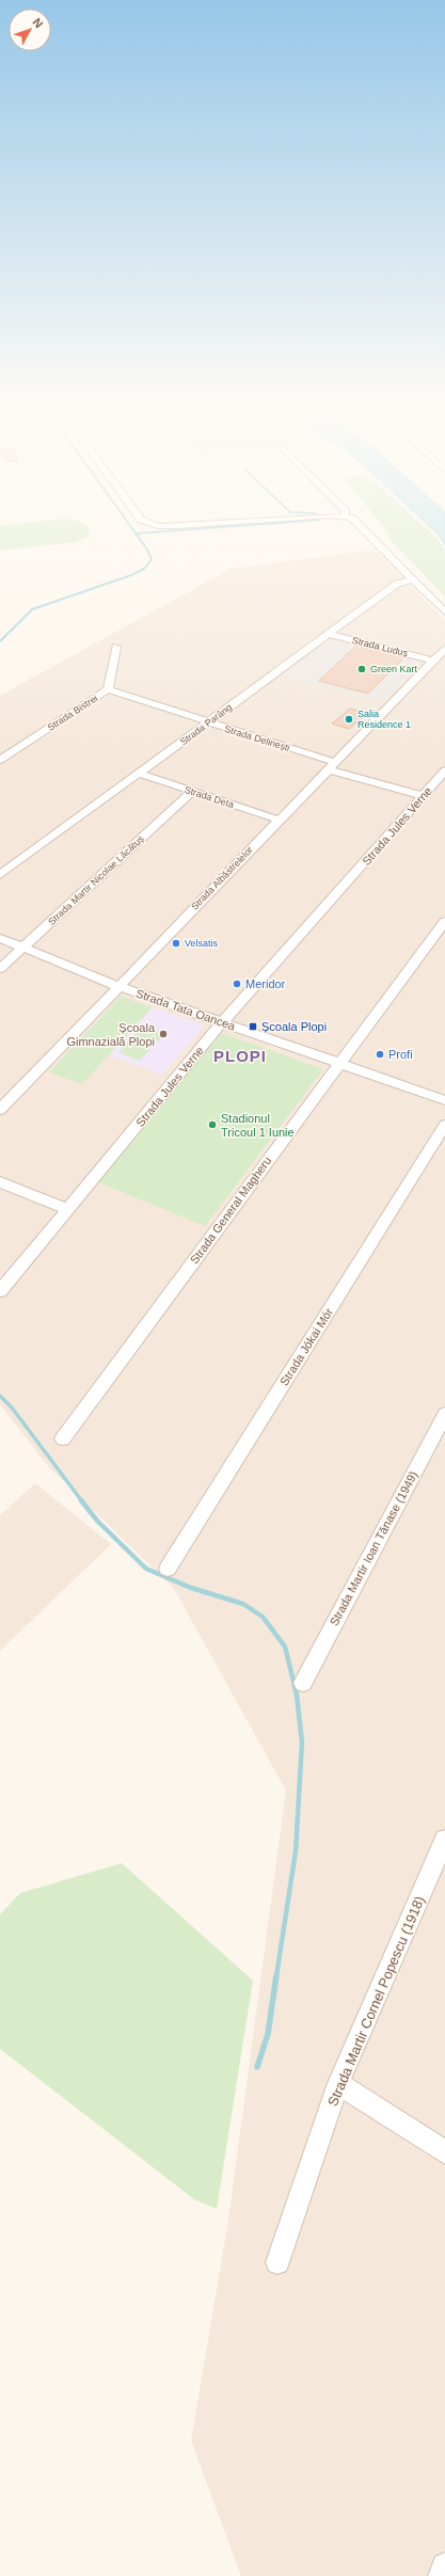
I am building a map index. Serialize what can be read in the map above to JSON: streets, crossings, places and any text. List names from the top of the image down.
{
  "streets": {
    "street": [
      "Strada Luduș",
      "Strada Bistrei",
      "Strada Parâng",
      "Strada Delinești",
      "Strada Deta",
      "Strada Jules Verne",
      "Strada Albăstrelelor",
      "Strada Martir Nicolae Lăcătuș",
      "Strada Tata Oancea",
      "Strada General Magheru",
      "Strada Jókai Mór",
      "Strada Martir Ioan Tănase (1949)",
      "Strada Martir Cornel Popescu (1918)"
    ]
  },
  "crossings": [
    ["Strada Luduș", "Strada Parâng"],
    ["Strada Luduș", "Strada Albăstrelelor"],
    ["Strada Bistrei", "Strada Delinești"],
    ["Strada Parâng", "Strada Delinești"],
    ["Strada Parâng", "Strada Deta"],
    ["Strada Delinești", "Strada Jules Verne"],
    ["Strada Delinești", "Strada Albăstrelelor"],
    ["Strada Deta", "Strada Albăstrelelor"],
    ["Strada Deta", "Strada Martir Nicolae Lăcătuș"],
    ["Strada Jules Verne", "Strada Tata Oancea"],
    ["Strada Albăstrelelor", "Strada Tata Oancea"],
    ["Strada Martir Nicolae Lăcătuș", "Strada Tata Oancea"],
    ["Strada Tata Oancea", "Strada General Magheru"]
  ],
  "districts": ["PLOPI"],
  "places": {
    "other": [
      "Green Kart",
      "Salia Residence 1",
      "Velsatis",
      "Meridor",
      "Școala Gimnazială Plopi",
      "Profi",
      "Stadionul Tricoul 1 Iunie"
    ],
    "transit": ["Școala Plopi"]
  },
  "north": "top right"
}
